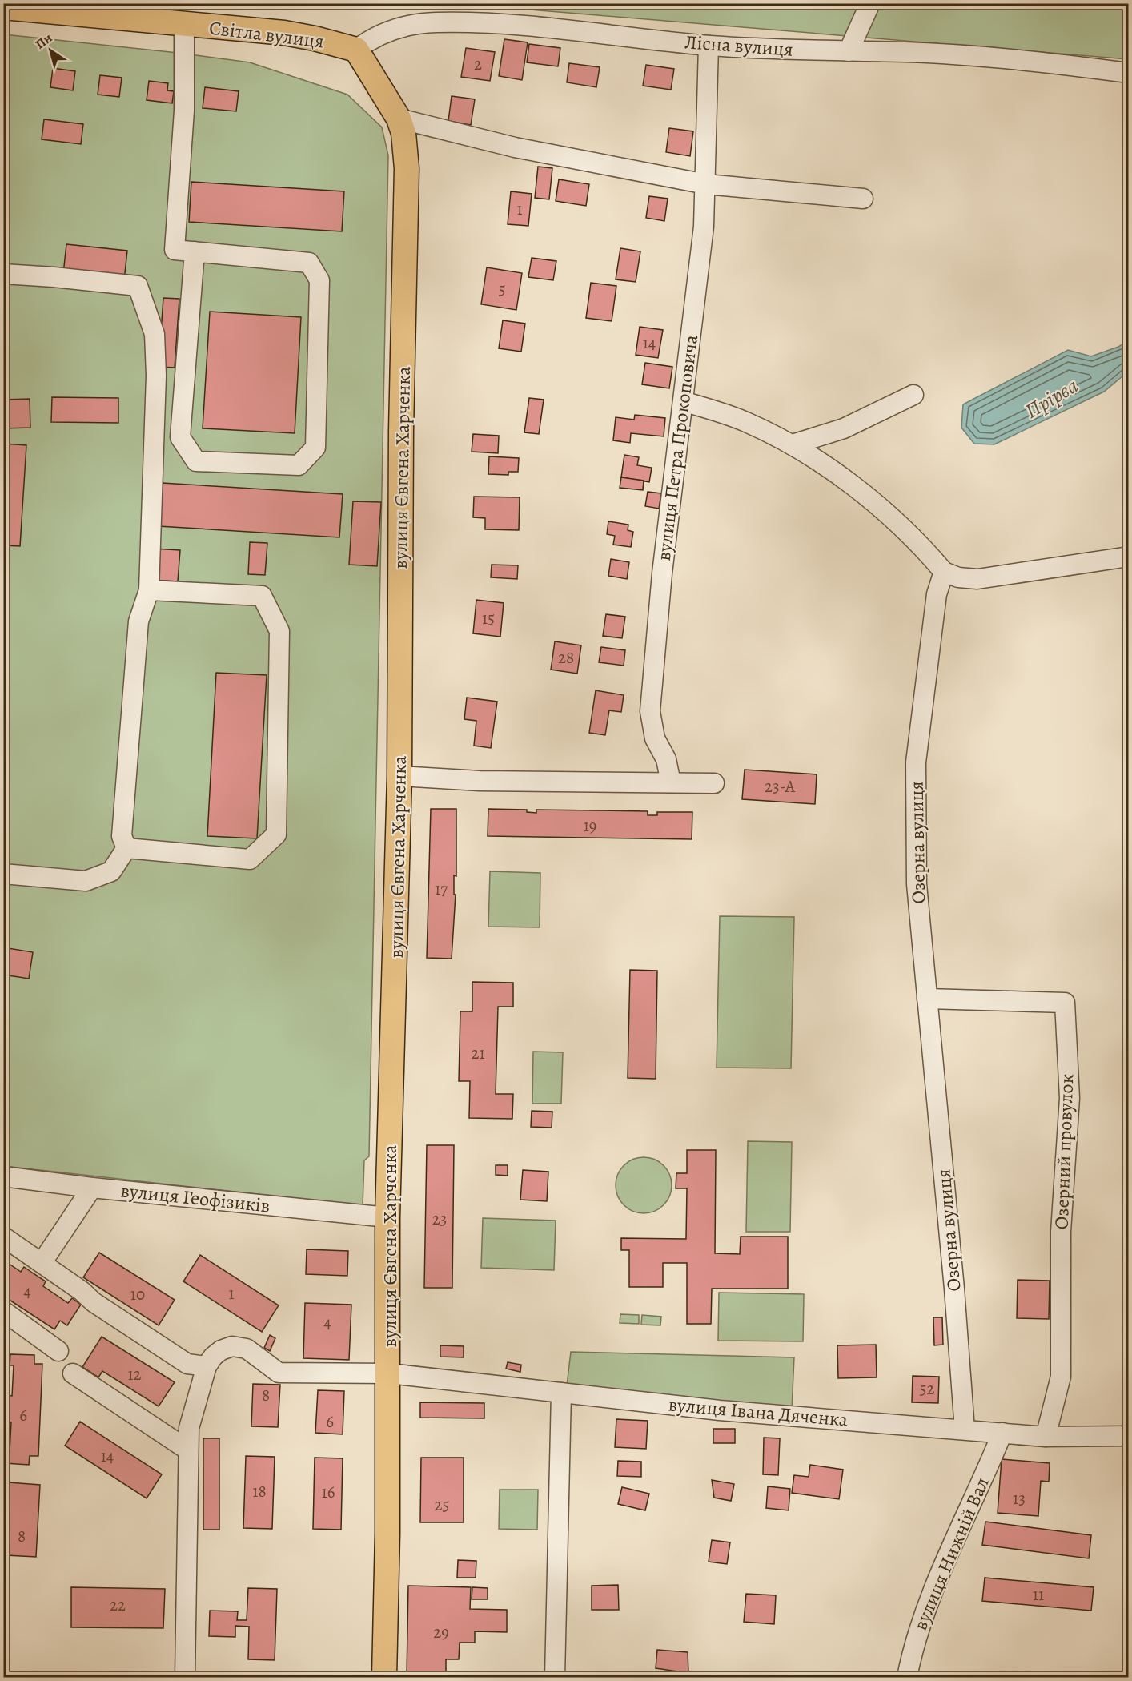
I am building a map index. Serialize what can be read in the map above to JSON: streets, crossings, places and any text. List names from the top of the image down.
{
  "streets": {
    "main road": ["Світла вулиця", "вулиця Євгена Харченка"],
    "street": [
      "Лісна вулиця",
      "вулиця Петра Прокоповича",
      "Озерна вулиця",
      "Озерний провулок",
      "вулиця Геофізиків",
      "вулиця Івана Дяченка",
      "вулиця Нижній Вал"
    ]
  },
  "crossings": [
    ["Світла вулиця", "Лісна вулиця"],
    ["Світла вулиця", "вулиця Євгена Харченка"],
    ["Лісна вулиця", "вулиця Петра Прокоповича"],
    ["Лісна вулиця", "вулиця Євгена Харченка"],
    ["вулиця Євгена Харченка", "вулиця Геофізиків"],
    ["вулиця Євгена Харченка", "вулиця Івана Дяченка"],
    ["Озерна вулиця", "Озерний провулок"],
    ["Озерна вулиця", "вулиця Івана Дяченка"],
    ["Озерний провулок", "вулиця Івана Дяченка"],
    ["вулиця Івана Дяченка", "вулиця Нижній Вал"]
  ],
  "water": ["Прірва"],
  "house_numbers": [
    "2",
    "1",
    "5",
    "14",
    "15",
    "28",
    "23-А",
    "19",
    "17",
    "21",
    "23",
    "4",
    "1",
    "10",
    "4",
    "12",
    "52",
    "8",
    "6",
    "6",
    "14",
    "18",
    "16",
    "13",
    "25",
    "8",
    "11",
    "22",
    "29"
  ],
  "north": "top left"
}
